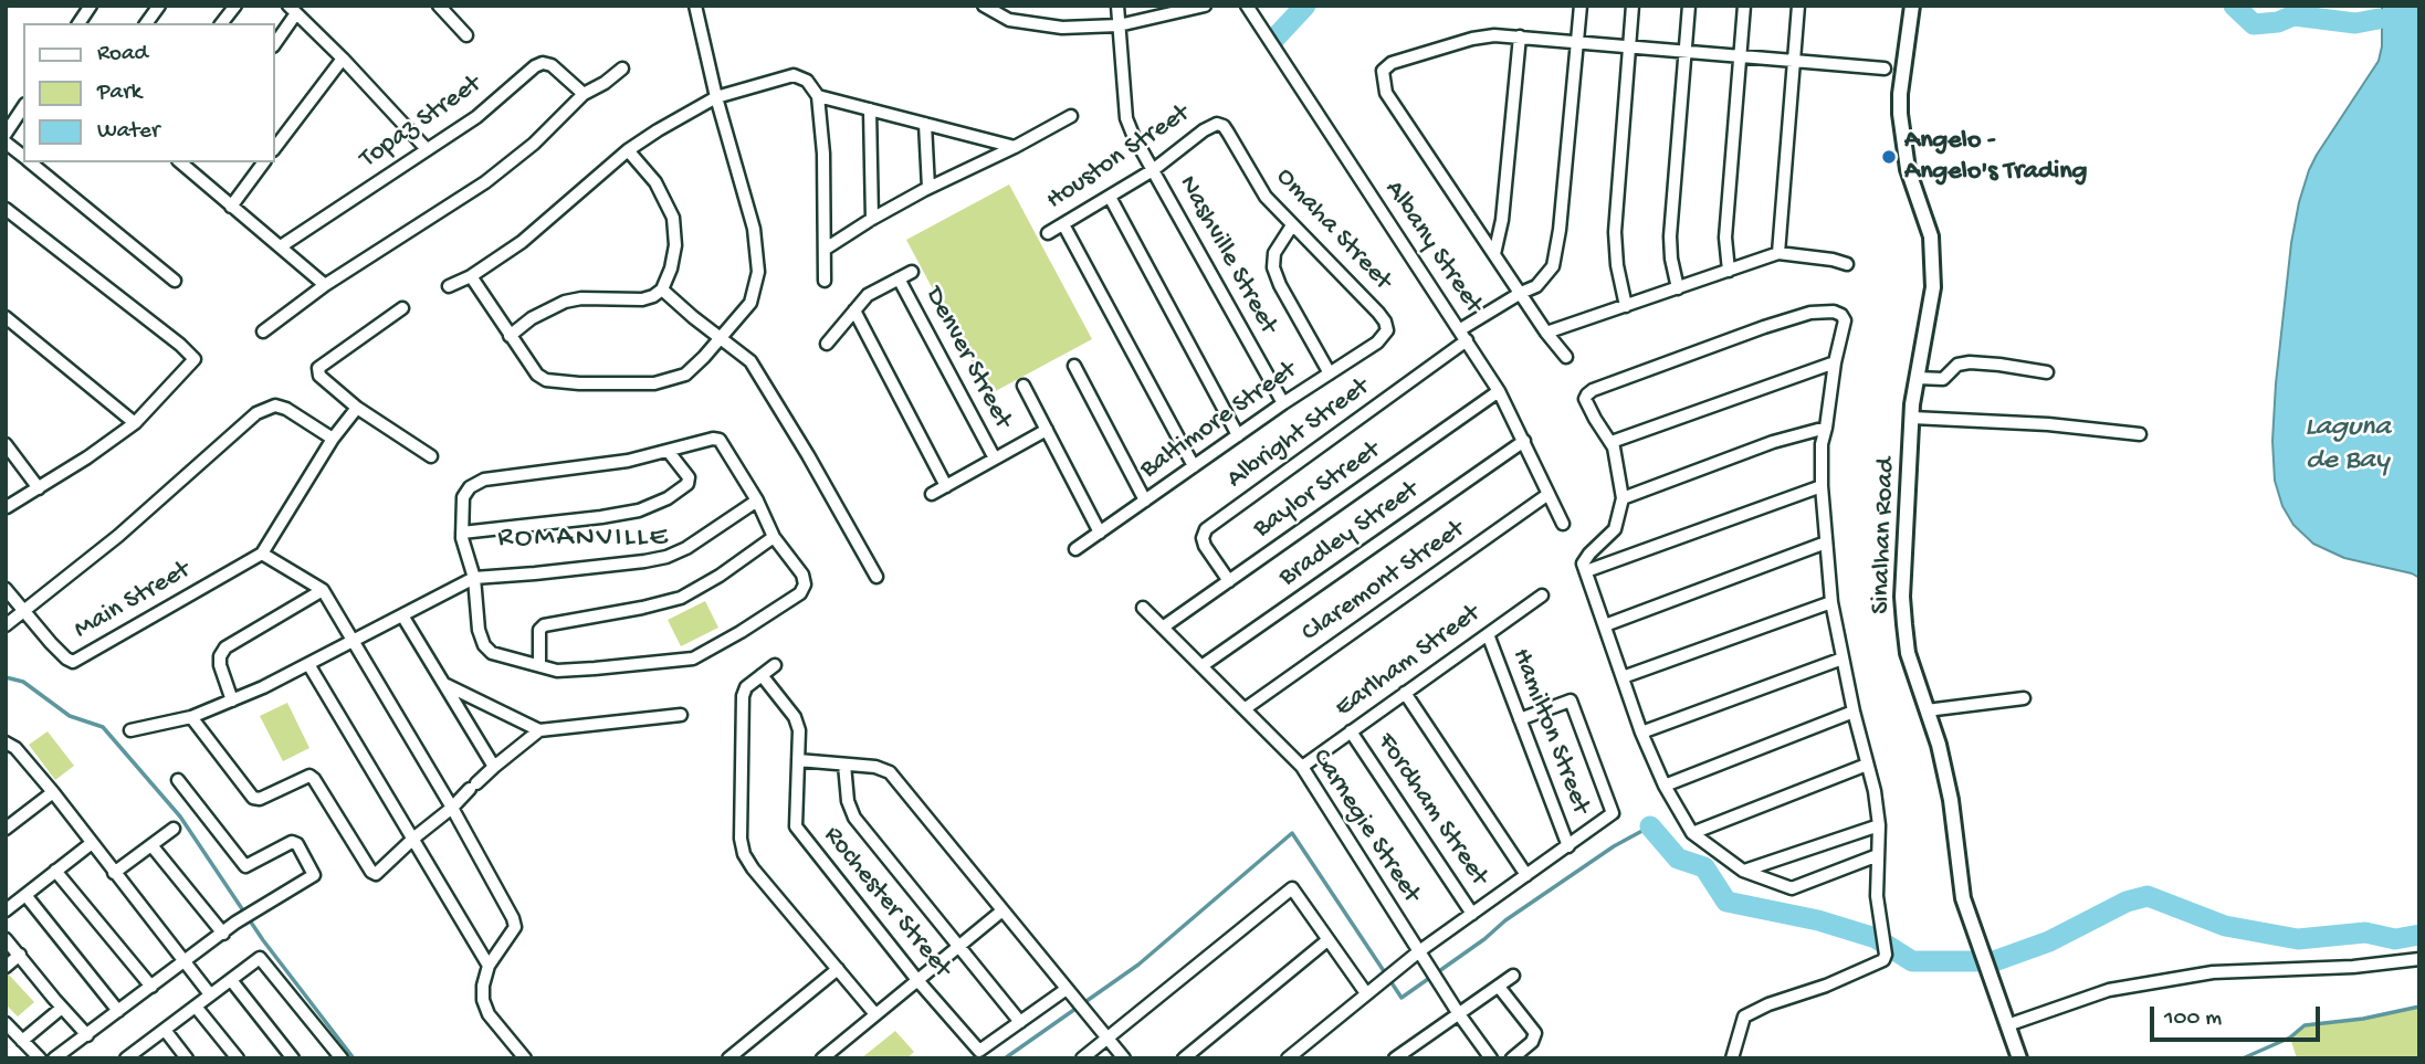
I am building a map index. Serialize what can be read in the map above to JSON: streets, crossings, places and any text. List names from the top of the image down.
{
  "streets": {
    "street": [
      "Topaz Street",
      "Houston Street",
      "Omaha Street",
      "Albany Street",
      "Nashville Street",
      "Denver Street",
      "Baltimore Street",
      "Albright Street",
      "Baylor Street",
      "Bradley Street",
      "Sinalhan Road",
      "Claremont Street",
      "Main Street",
      "Earlham Street",
      "Hamilton Street",
      "Fordham Street",
      "Carnegie Street",
      "Rochester Street"
    ]
  },
  "crossings": [
    ["Houston Street", "Omaha Street"],
    ["Houston Street", "Nashville Street"],
    ["Omaha Street", "Baltimore Street"],
    ["Albany Street", "Albright Street"],
    ["Albany Street", "Baylor Street"],
    ["Albany Street", "Bradley Street"],
    ["Albany Street", "Claremont Street"],
    ["Nashville Street", "Baltimore Street"],
    ["Albright Street", "Baylor Street"],
    ["Baylor Street", "Carnegie Street"],
    ["Bradley Street", "Carnegie Street"],
    ["Claremont Street", "Carnegie Street"],
    ["Earlham Street", "Hamilton Street"],
    ["Earlham Street", "Fordham Street"],
    ["Earlham Street", "Carnegie Street"]
  ],
  "districts": ["ROMANVILLE"],
  "water": ["Laguna de Bay"],
  "places": ["Angelo - Angelo's Trading"],
  "legend": ["Road", "Park", "Water"],
  "scale_bar": "100 m"
}
